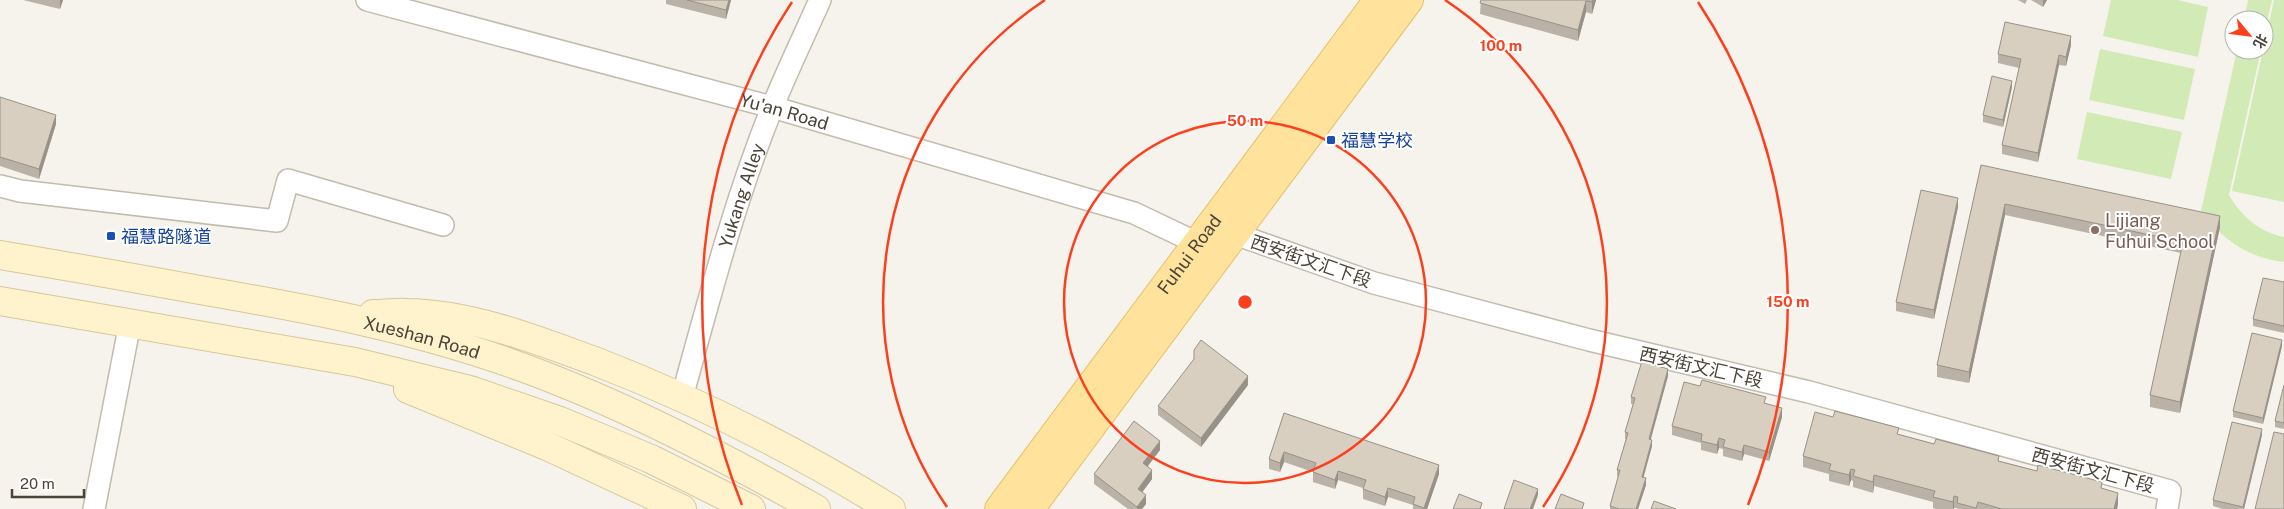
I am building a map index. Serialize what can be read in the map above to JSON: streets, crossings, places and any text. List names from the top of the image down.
{
  "streets": {
    "main road": ["Fuhui Road", "Xueshan Road"],
    "street": ["Yu'an Road", "Yukang Alley", "西安街文汇下段"]
  },
  "crossings": [
    ["Yu'an Road", "Yukang Alley"],
    ["Yu'an Road", "Fuhui Road"],
    ["Fuhui Road", "西安街文汇下段"]
  ],
  "places": {
    "transit": ["福慧学校", "福慧路隧道"],
    "other": ["Lijiang Fuhui School"]
  },
  "scale_bar": "20 m",
  "north": "bottom right",
  "rings": ["100 m", "50 m", "150 m"]
}
